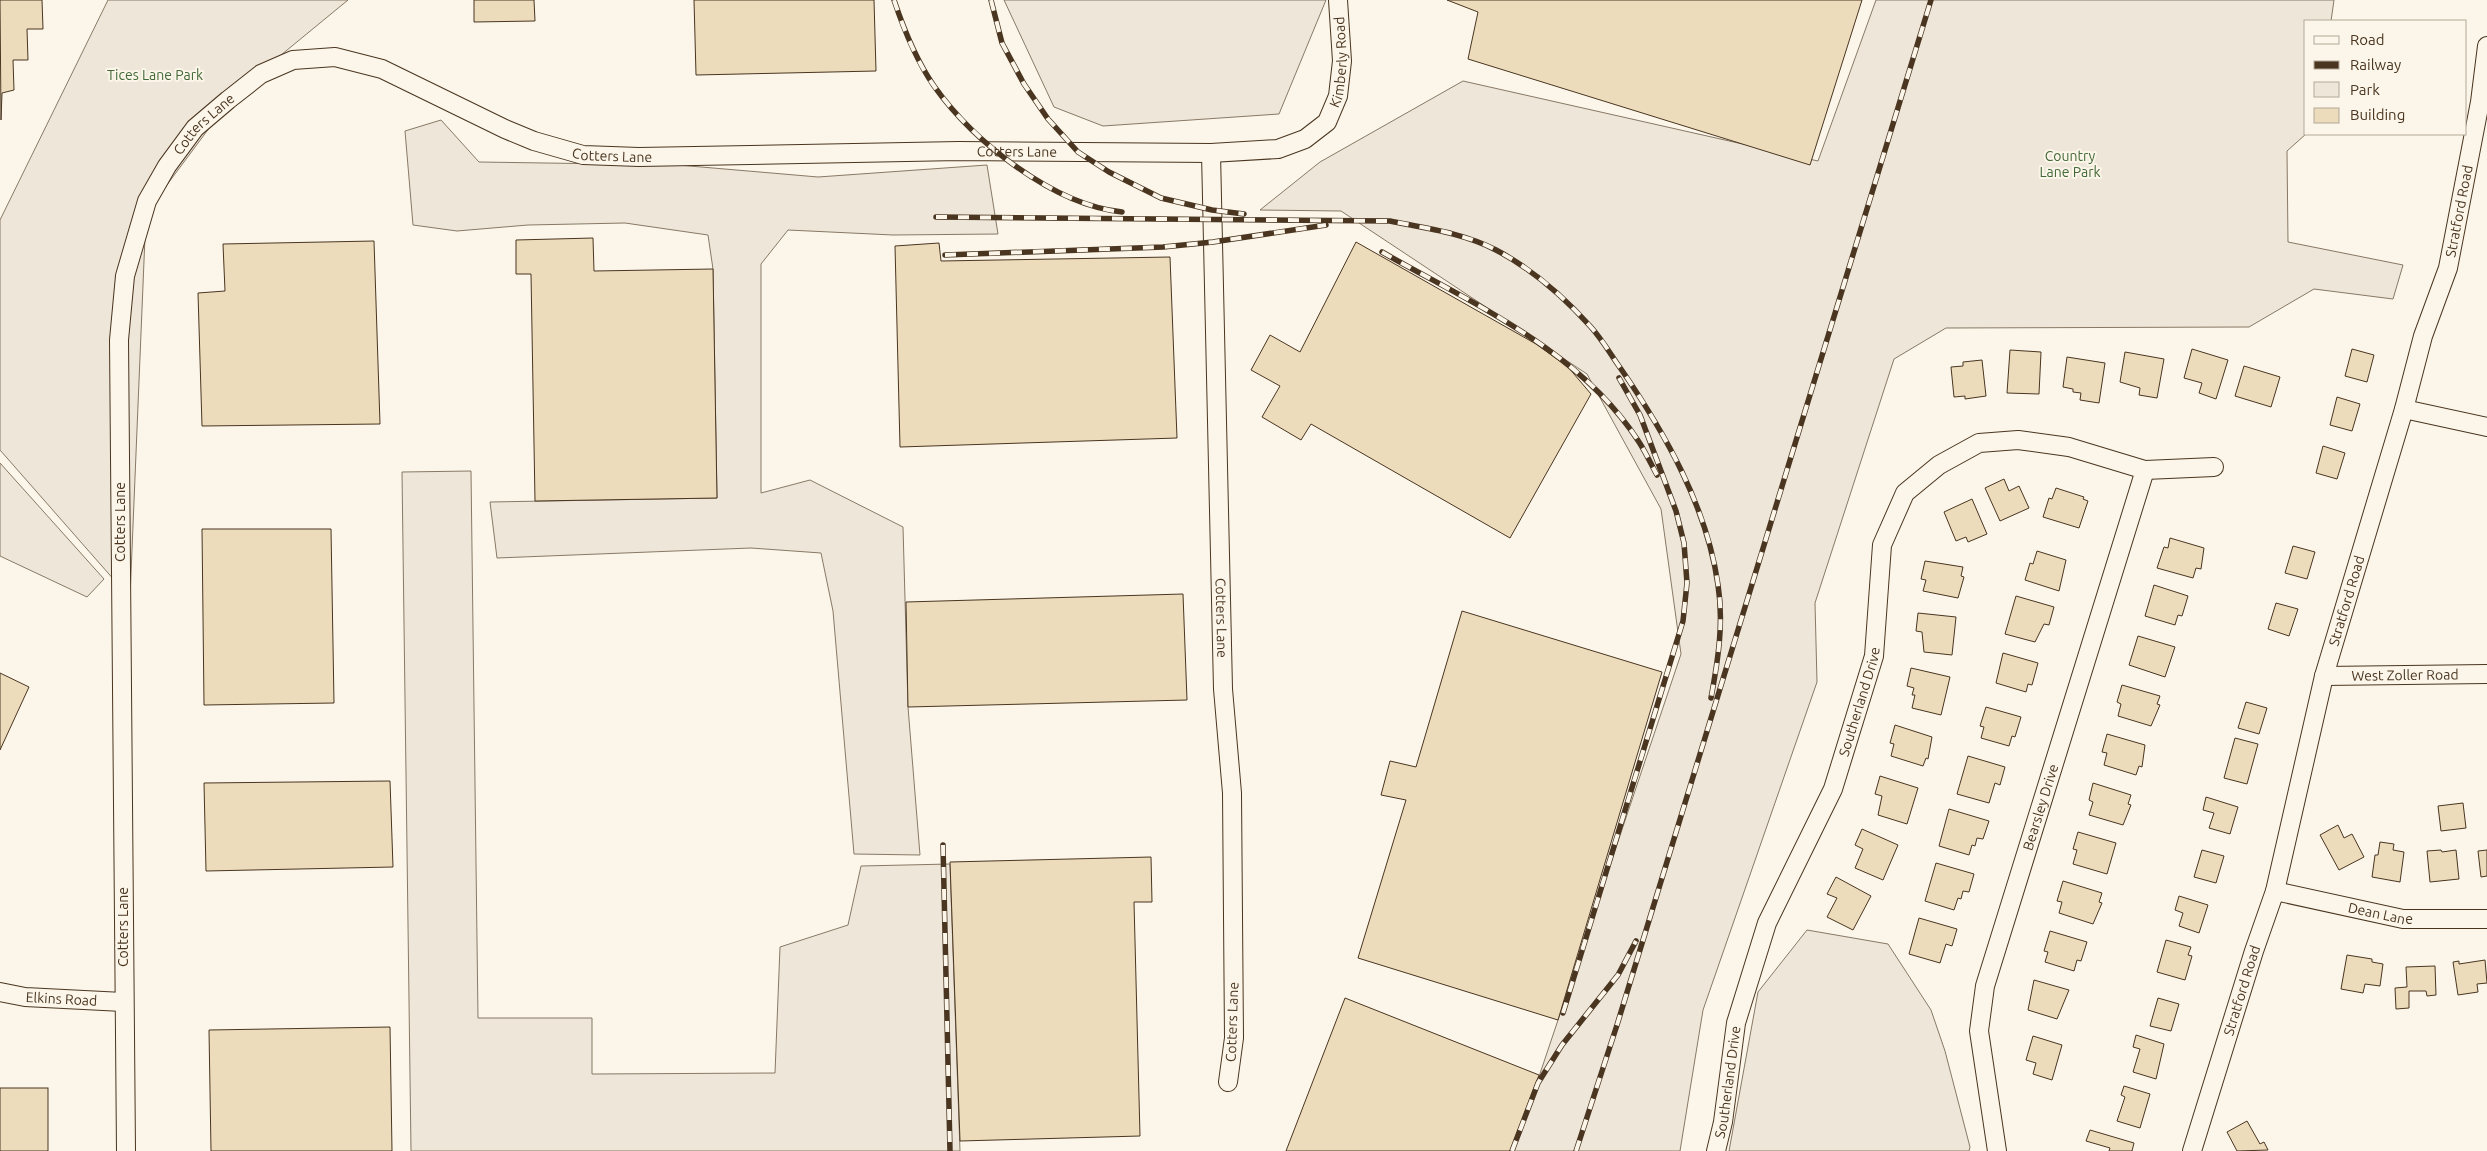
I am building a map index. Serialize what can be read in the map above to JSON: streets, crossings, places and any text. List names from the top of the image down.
{
  "streets": {
    "street": [
      "Kimberly Road",
      "Cotters Lane",
      "Stratford Road",
      "West Zoller Road",
      "Southerland Drive",
      "Bearsley Drive",
      "Dean Lane",
      "Elkins Road"
    ]
  },
  "crossings": [
    ["Kimberly Road", "Cotters Lane"],
    ["Cotters Lane", "Elkins Road"],
    ["Stratford Road", "West Zoller Road"],
    ["Stratford Road", "Dean Lane"],
    ["Southerland Drive", "Bearsley Drive"]
  ],
  "parks": ["Tices Lane Park", "Country Lane Park"],
  "legend": [
    "Road",
    "Railway",
    "Park",
    "Building"
  ]
}
